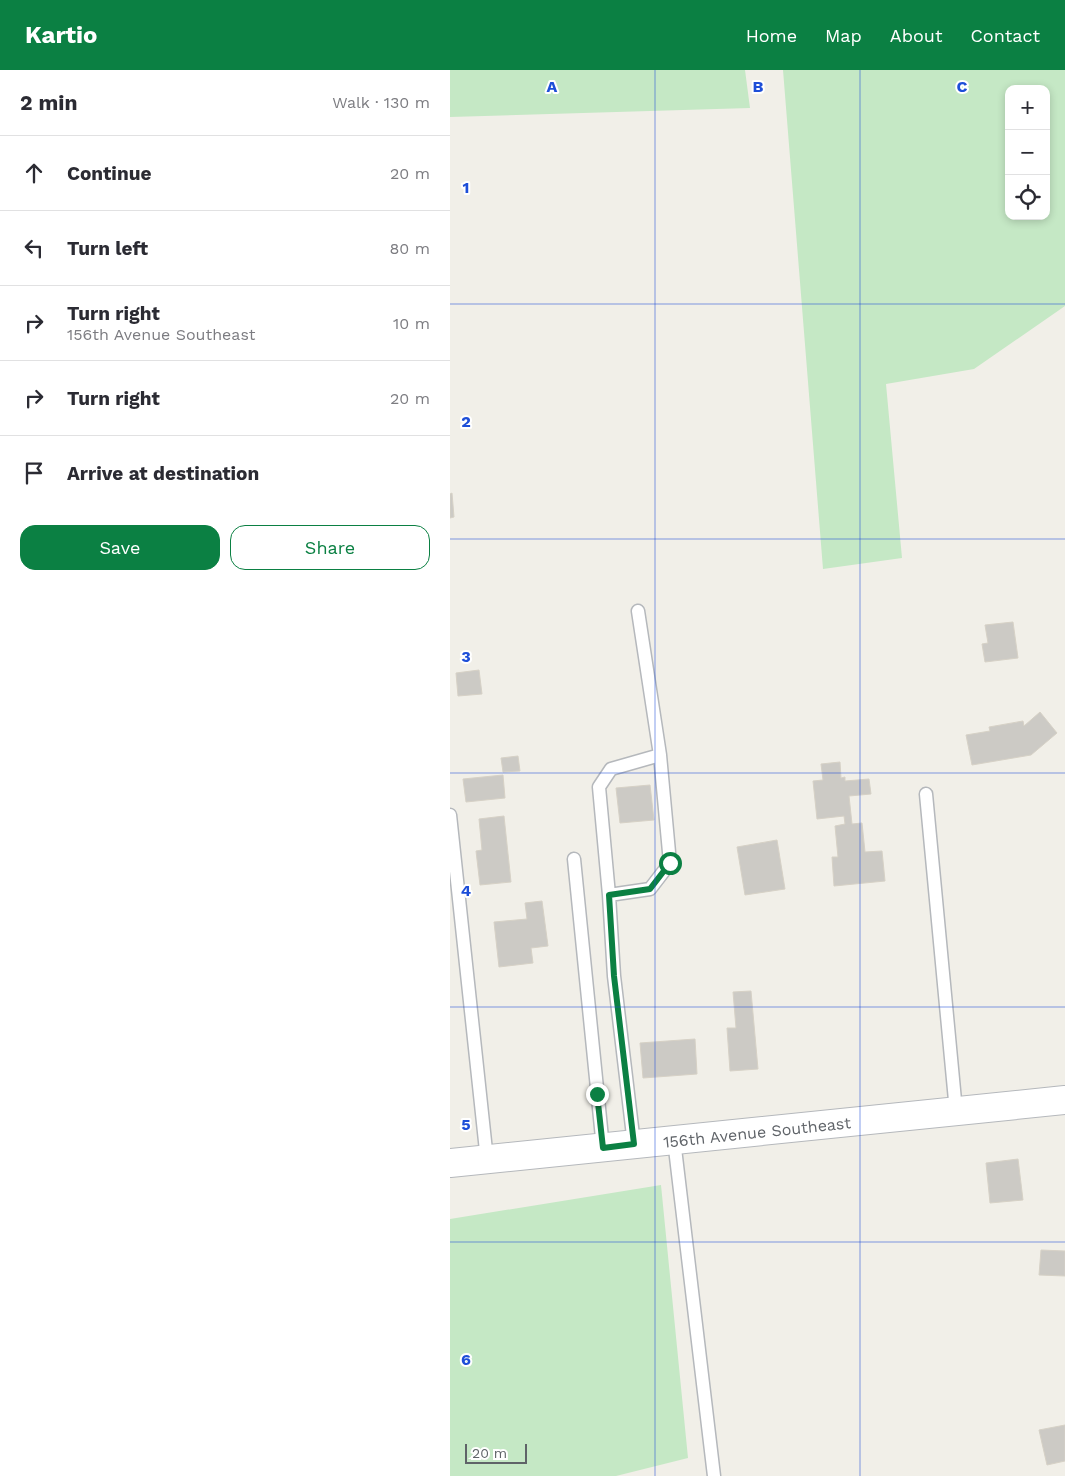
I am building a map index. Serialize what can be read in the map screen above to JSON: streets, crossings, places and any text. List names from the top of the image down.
{
  "streets": {
    "street": ["156th Avenue Southeast"]
  },
  "scale_bar": "20 m",
  "page": {
    "header": "Kartio",
    "nav": [
      "Home",
      "Map",
      "About",
      "Contact"
    ],
    "heading": ["2 min", "Walk · 130 m"],
    "map_buttons": ["+", "−"],
    "list": [
      ["Continue", "20 m"],
      ["Turn left", "80 m"],
      ["Turn right", "156th Avenue Southeast", "10 m"],
      ["Turn right", "20 m"],
      "Arrive at destination"
    ],
    "buttons": ["Save", "Share"],
    "scale": "20 m"
  },
  "grid": {
    "columns": ["A", "B", "C"],
    "rows": [
      "1",
      "2",
      "3",
      "4",
      "5",
      "6"
    ]
  }
}
